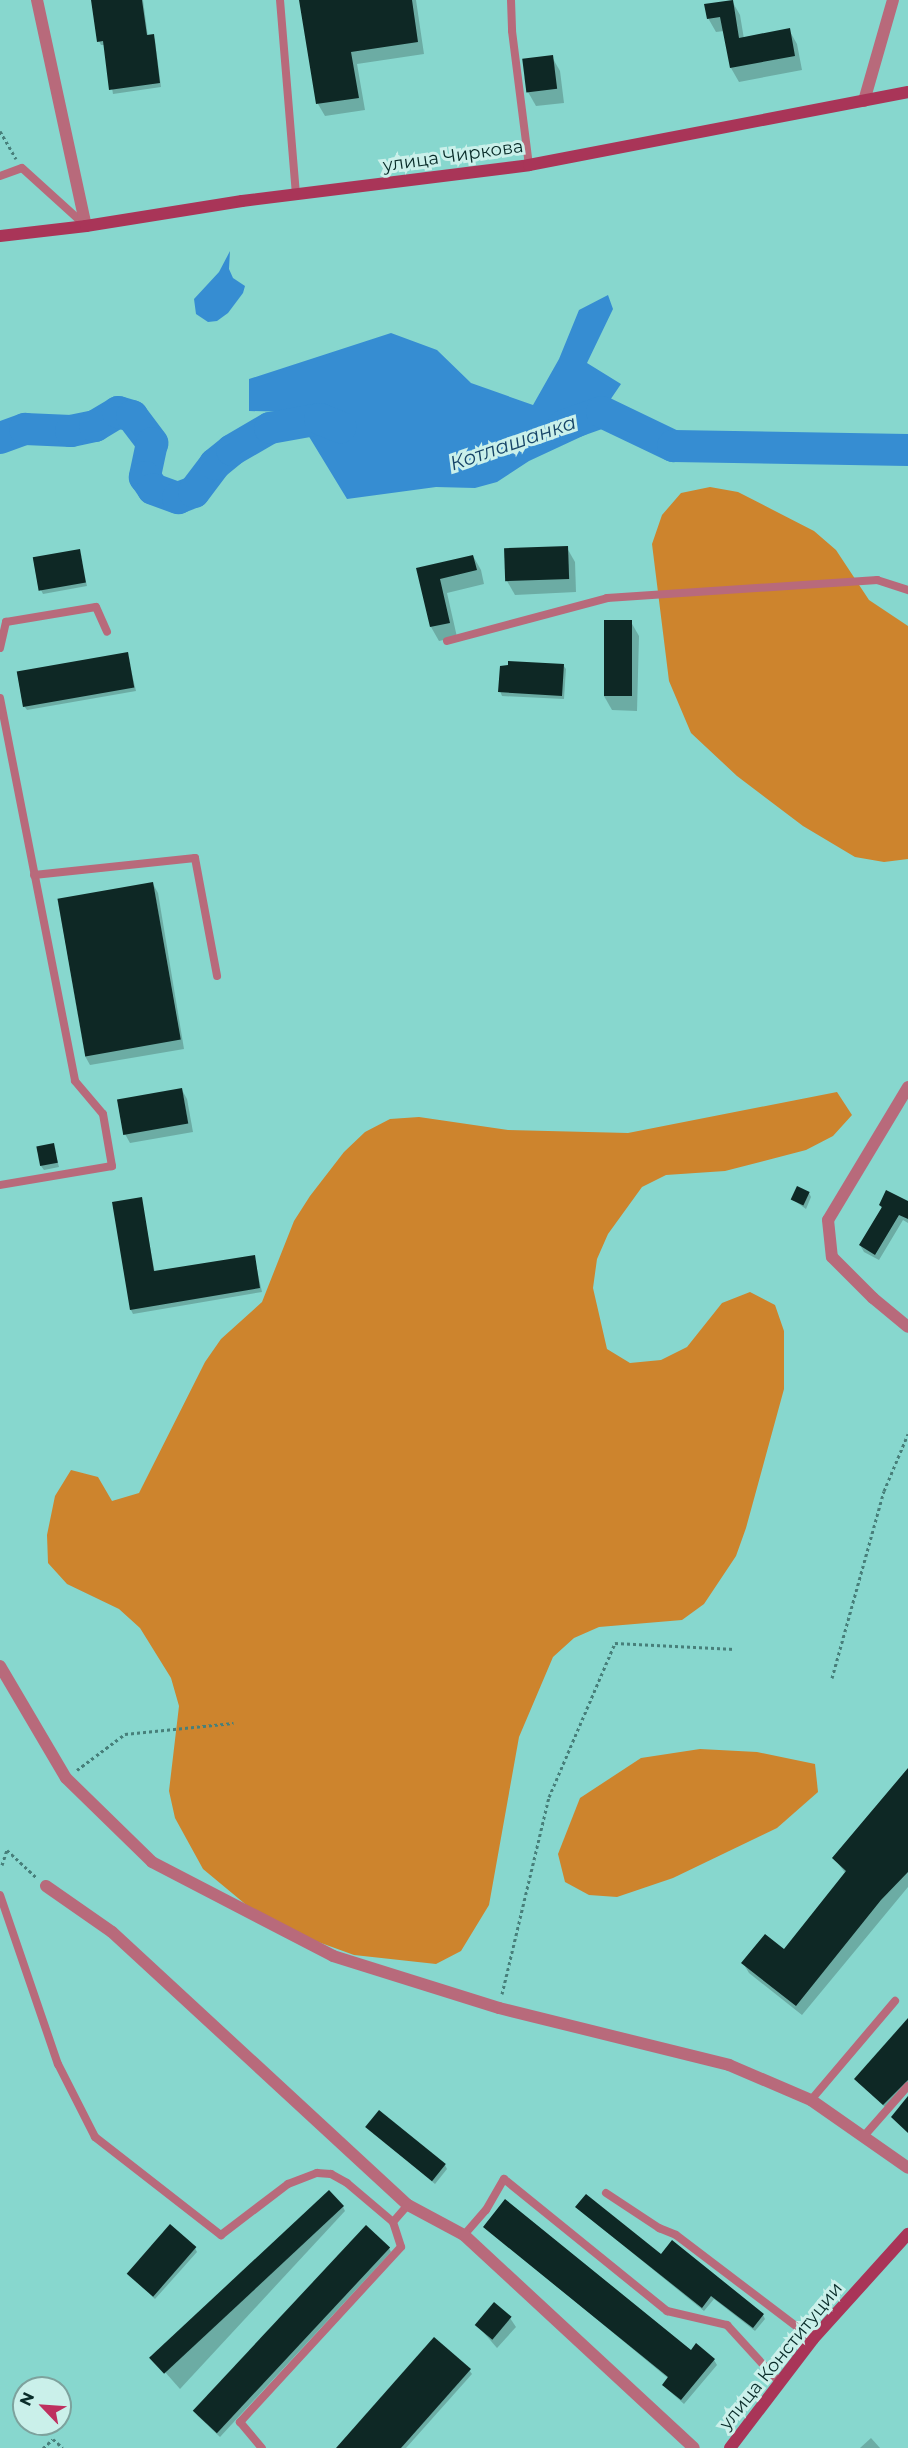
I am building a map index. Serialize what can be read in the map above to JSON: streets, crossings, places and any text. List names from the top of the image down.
{
  "streets": {
    "main road": ["улица Чиркова", "улица Конституции"]
  },
  "water": ["Котлашанка"],
  "north": "top left"
}
